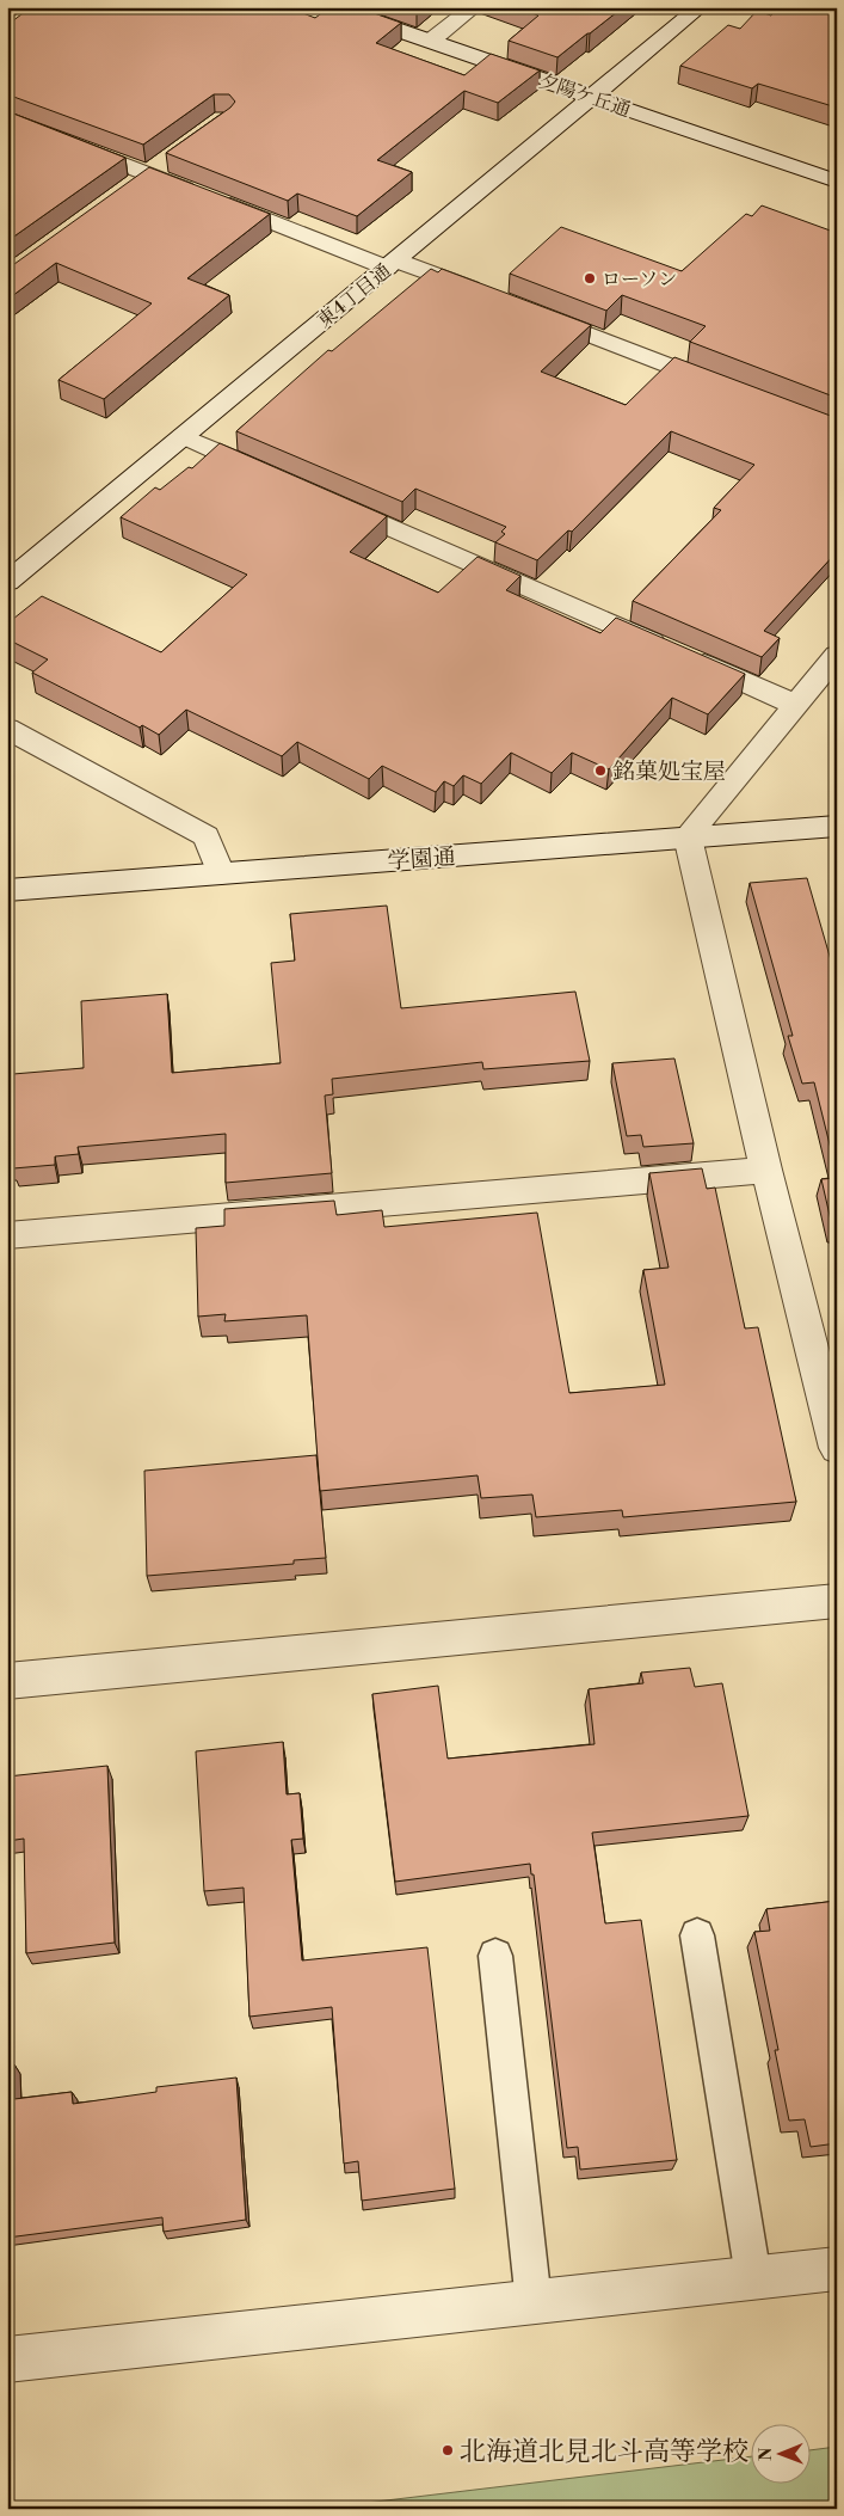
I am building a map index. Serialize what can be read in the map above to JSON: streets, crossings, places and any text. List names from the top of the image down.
{
  "streets": {
    "street": ["夕陽ケ丘通", "東4丁目通", "学園通"]
  },
  "crossings": [
    ["夕陽ケ丘通", "東4丁目通"]
  ],
  "places": ["ローソン", "銘菓処宝屋", "北海道北見北斗高等学校"],
  "north": "left"
}
